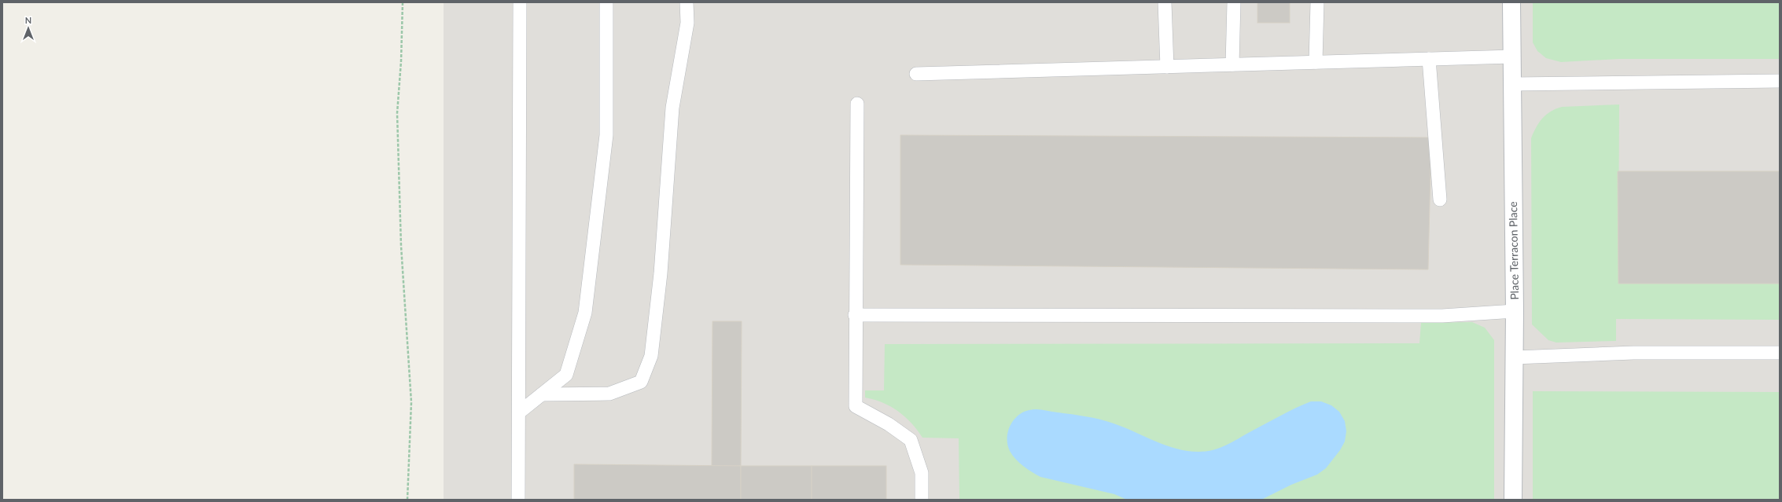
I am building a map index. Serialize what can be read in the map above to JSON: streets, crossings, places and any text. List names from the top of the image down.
{
  "streets": {
    "street": ["Place Terracon Place"]
  },
  "north": "top"
}
